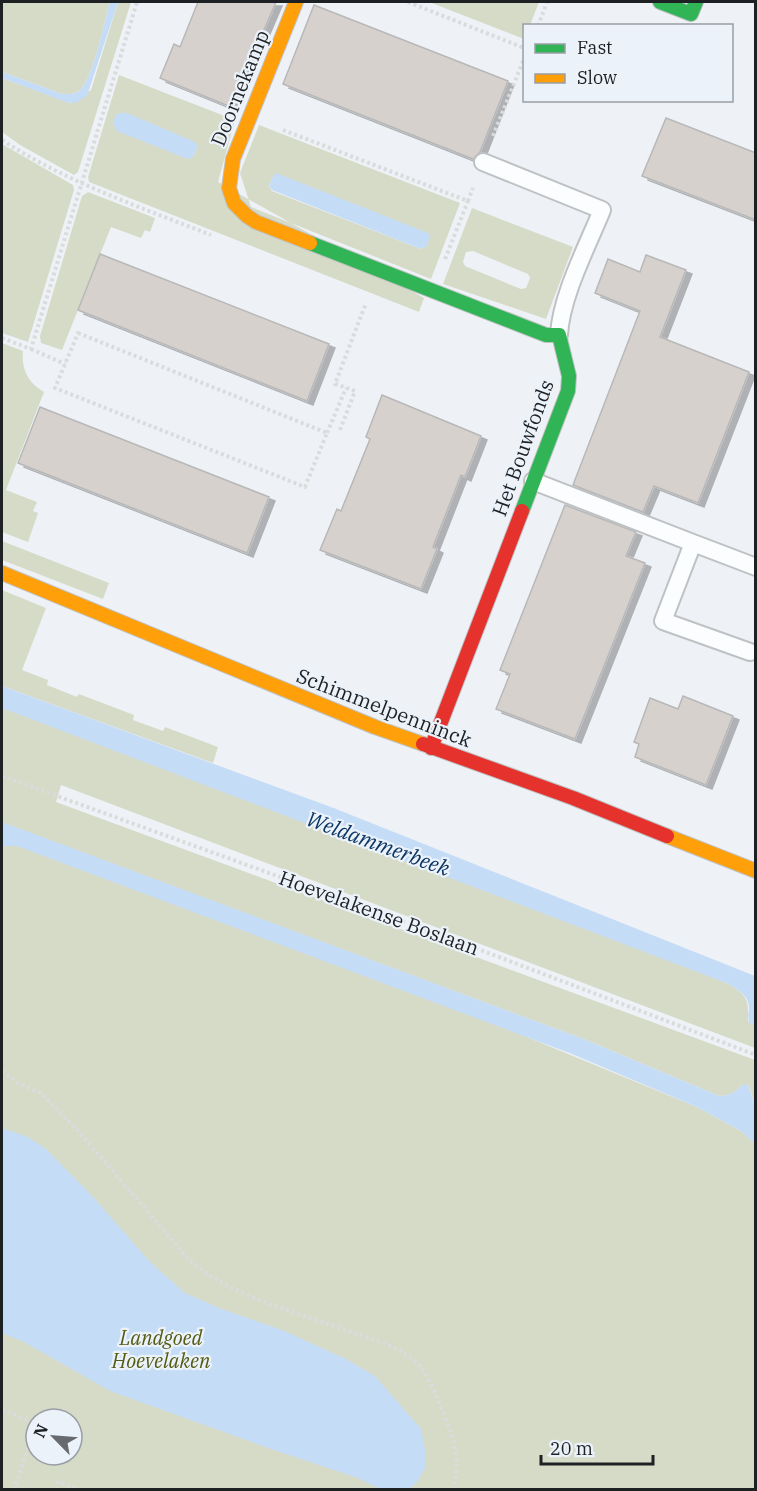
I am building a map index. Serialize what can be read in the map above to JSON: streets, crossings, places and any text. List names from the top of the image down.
{
  "streets": {
    "street": ["Doornekamp", "Het Bouwfonds", "Schimmelpenninck"],
    "path": ["Hoevelakense Boslaan"]
  },
  "crossings": [
    ["Het Bouwfonds", "Schimmelpenninck"]
  ],
  "water": ["Weldammerbeek"],
  "parks": ["Landgoed Hoevelaken"],
  "legend": ["Fast", "Slow"],
  "scale_bar": "20 m",
  "north": "top left"
}
